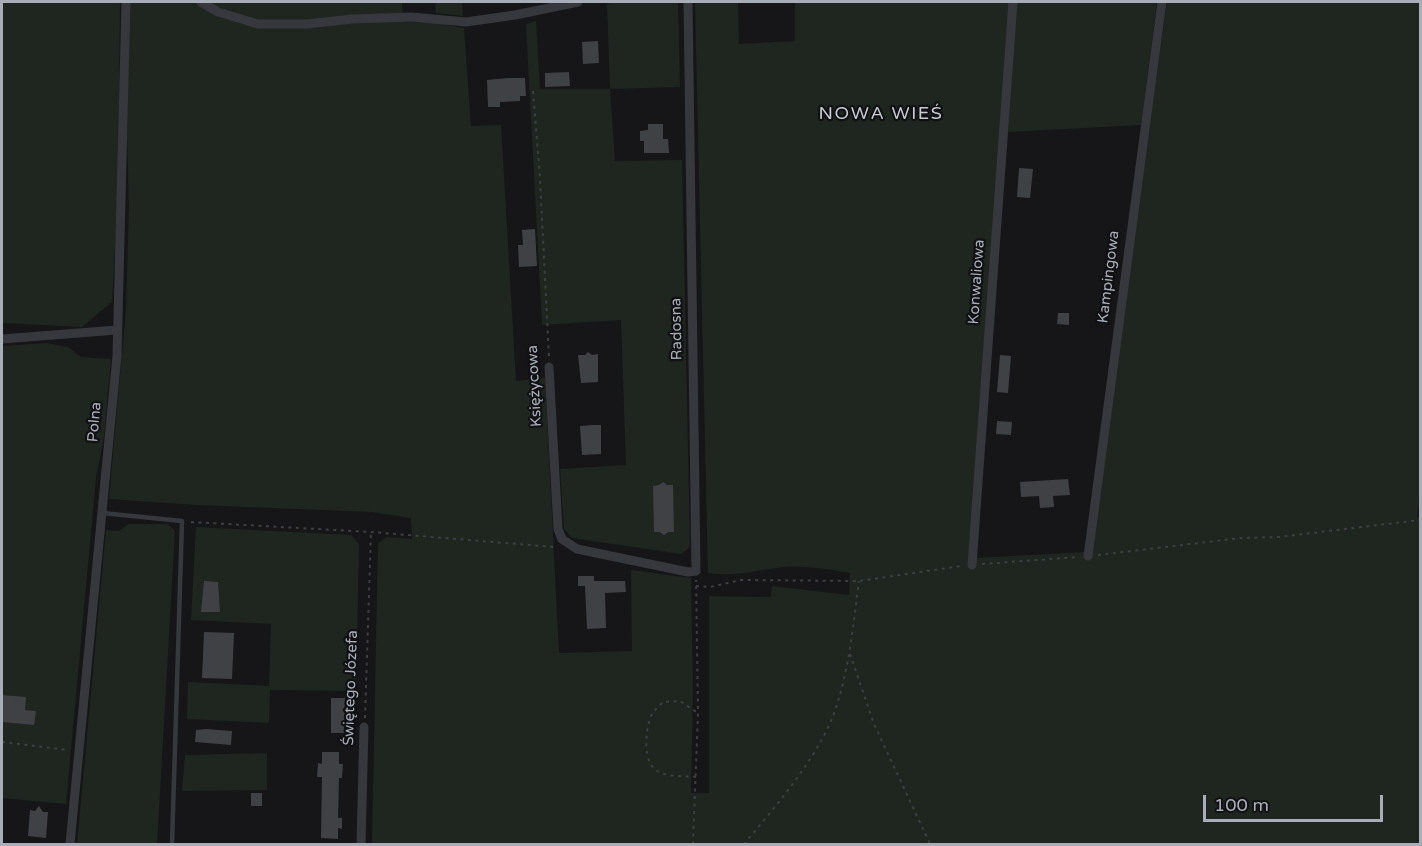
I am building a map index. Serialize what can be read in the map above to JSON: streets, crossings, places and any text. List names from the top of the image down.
{
  "streets": {
    "street": [
      "Kampingowa",
      "Konwaliowa",
      "Radosna",
      "Księżycowa",
      "Polna",
      "Świętego Józefa"
    ]
  },
  "crossings": [
    ["Radosna", "Księżycowa"]
  ],
  "districts": ["NOWA WIEŚ"],
  "scale_bar": "100 m"
}
